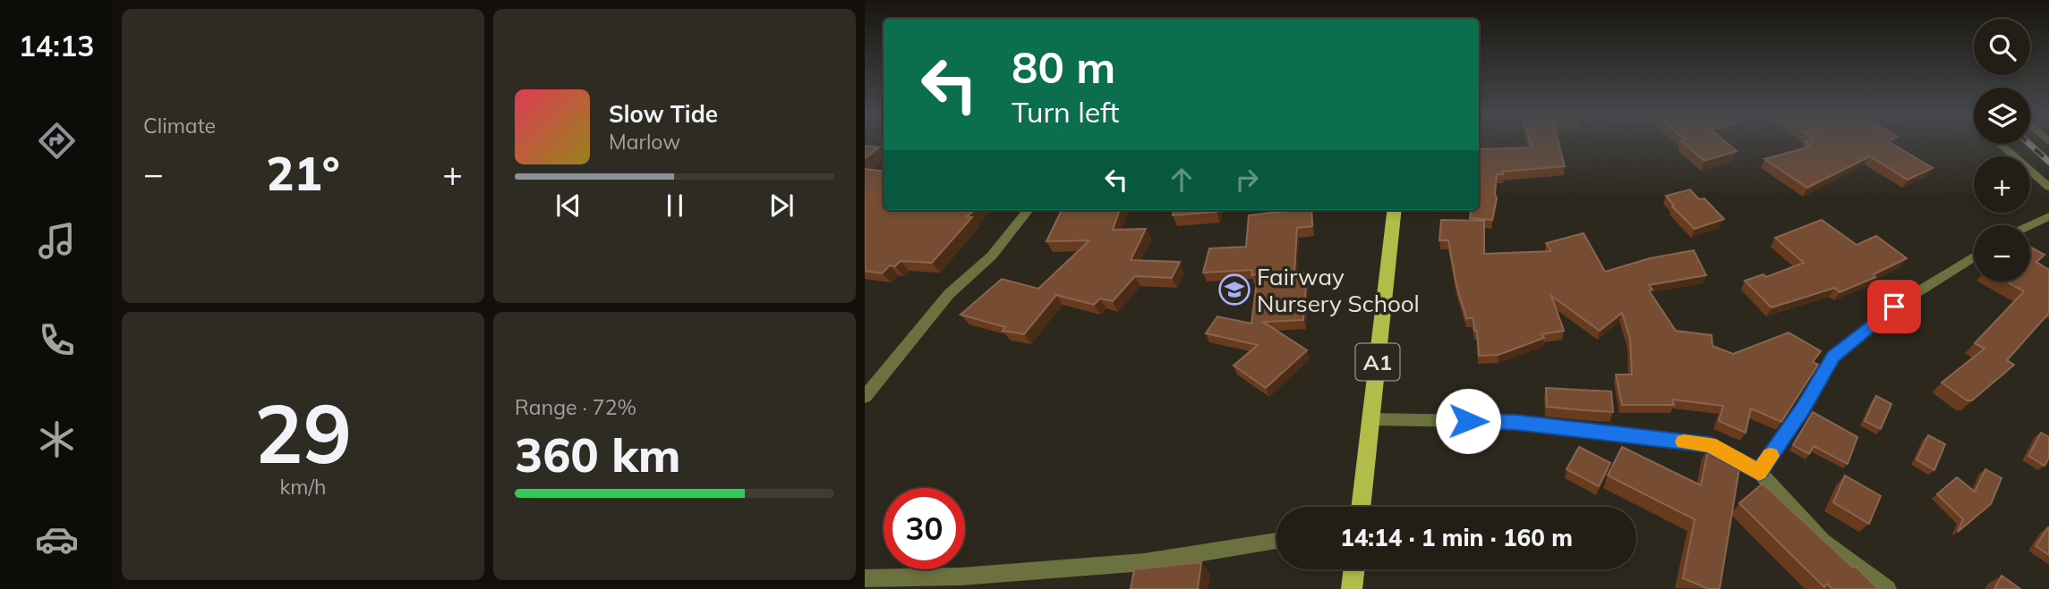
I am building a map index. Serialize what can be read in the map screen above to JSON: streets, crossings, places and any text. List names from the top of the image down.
{
  "streets": {
    "main road": ["A1"]
  },
  "places": {
    "school or university": ["Fairway Nursery School"]
  },
  "page": {
    "tabs": "14:13",
    "tile": [
      "Climate",
      ["29", "km/h"],
      ["Range · 72%", "360 km"]
    ],
    "map_buttons": ["+", "−"],
    "turn": ["80 m", "Turn left"],
    "song": ["Slow Tide", "Marlow"],
    "heat": ["−", "21°", "+"],
    "limit": "30",
    "trip": "14:14 · 1 min · 160 m"
  }
}
